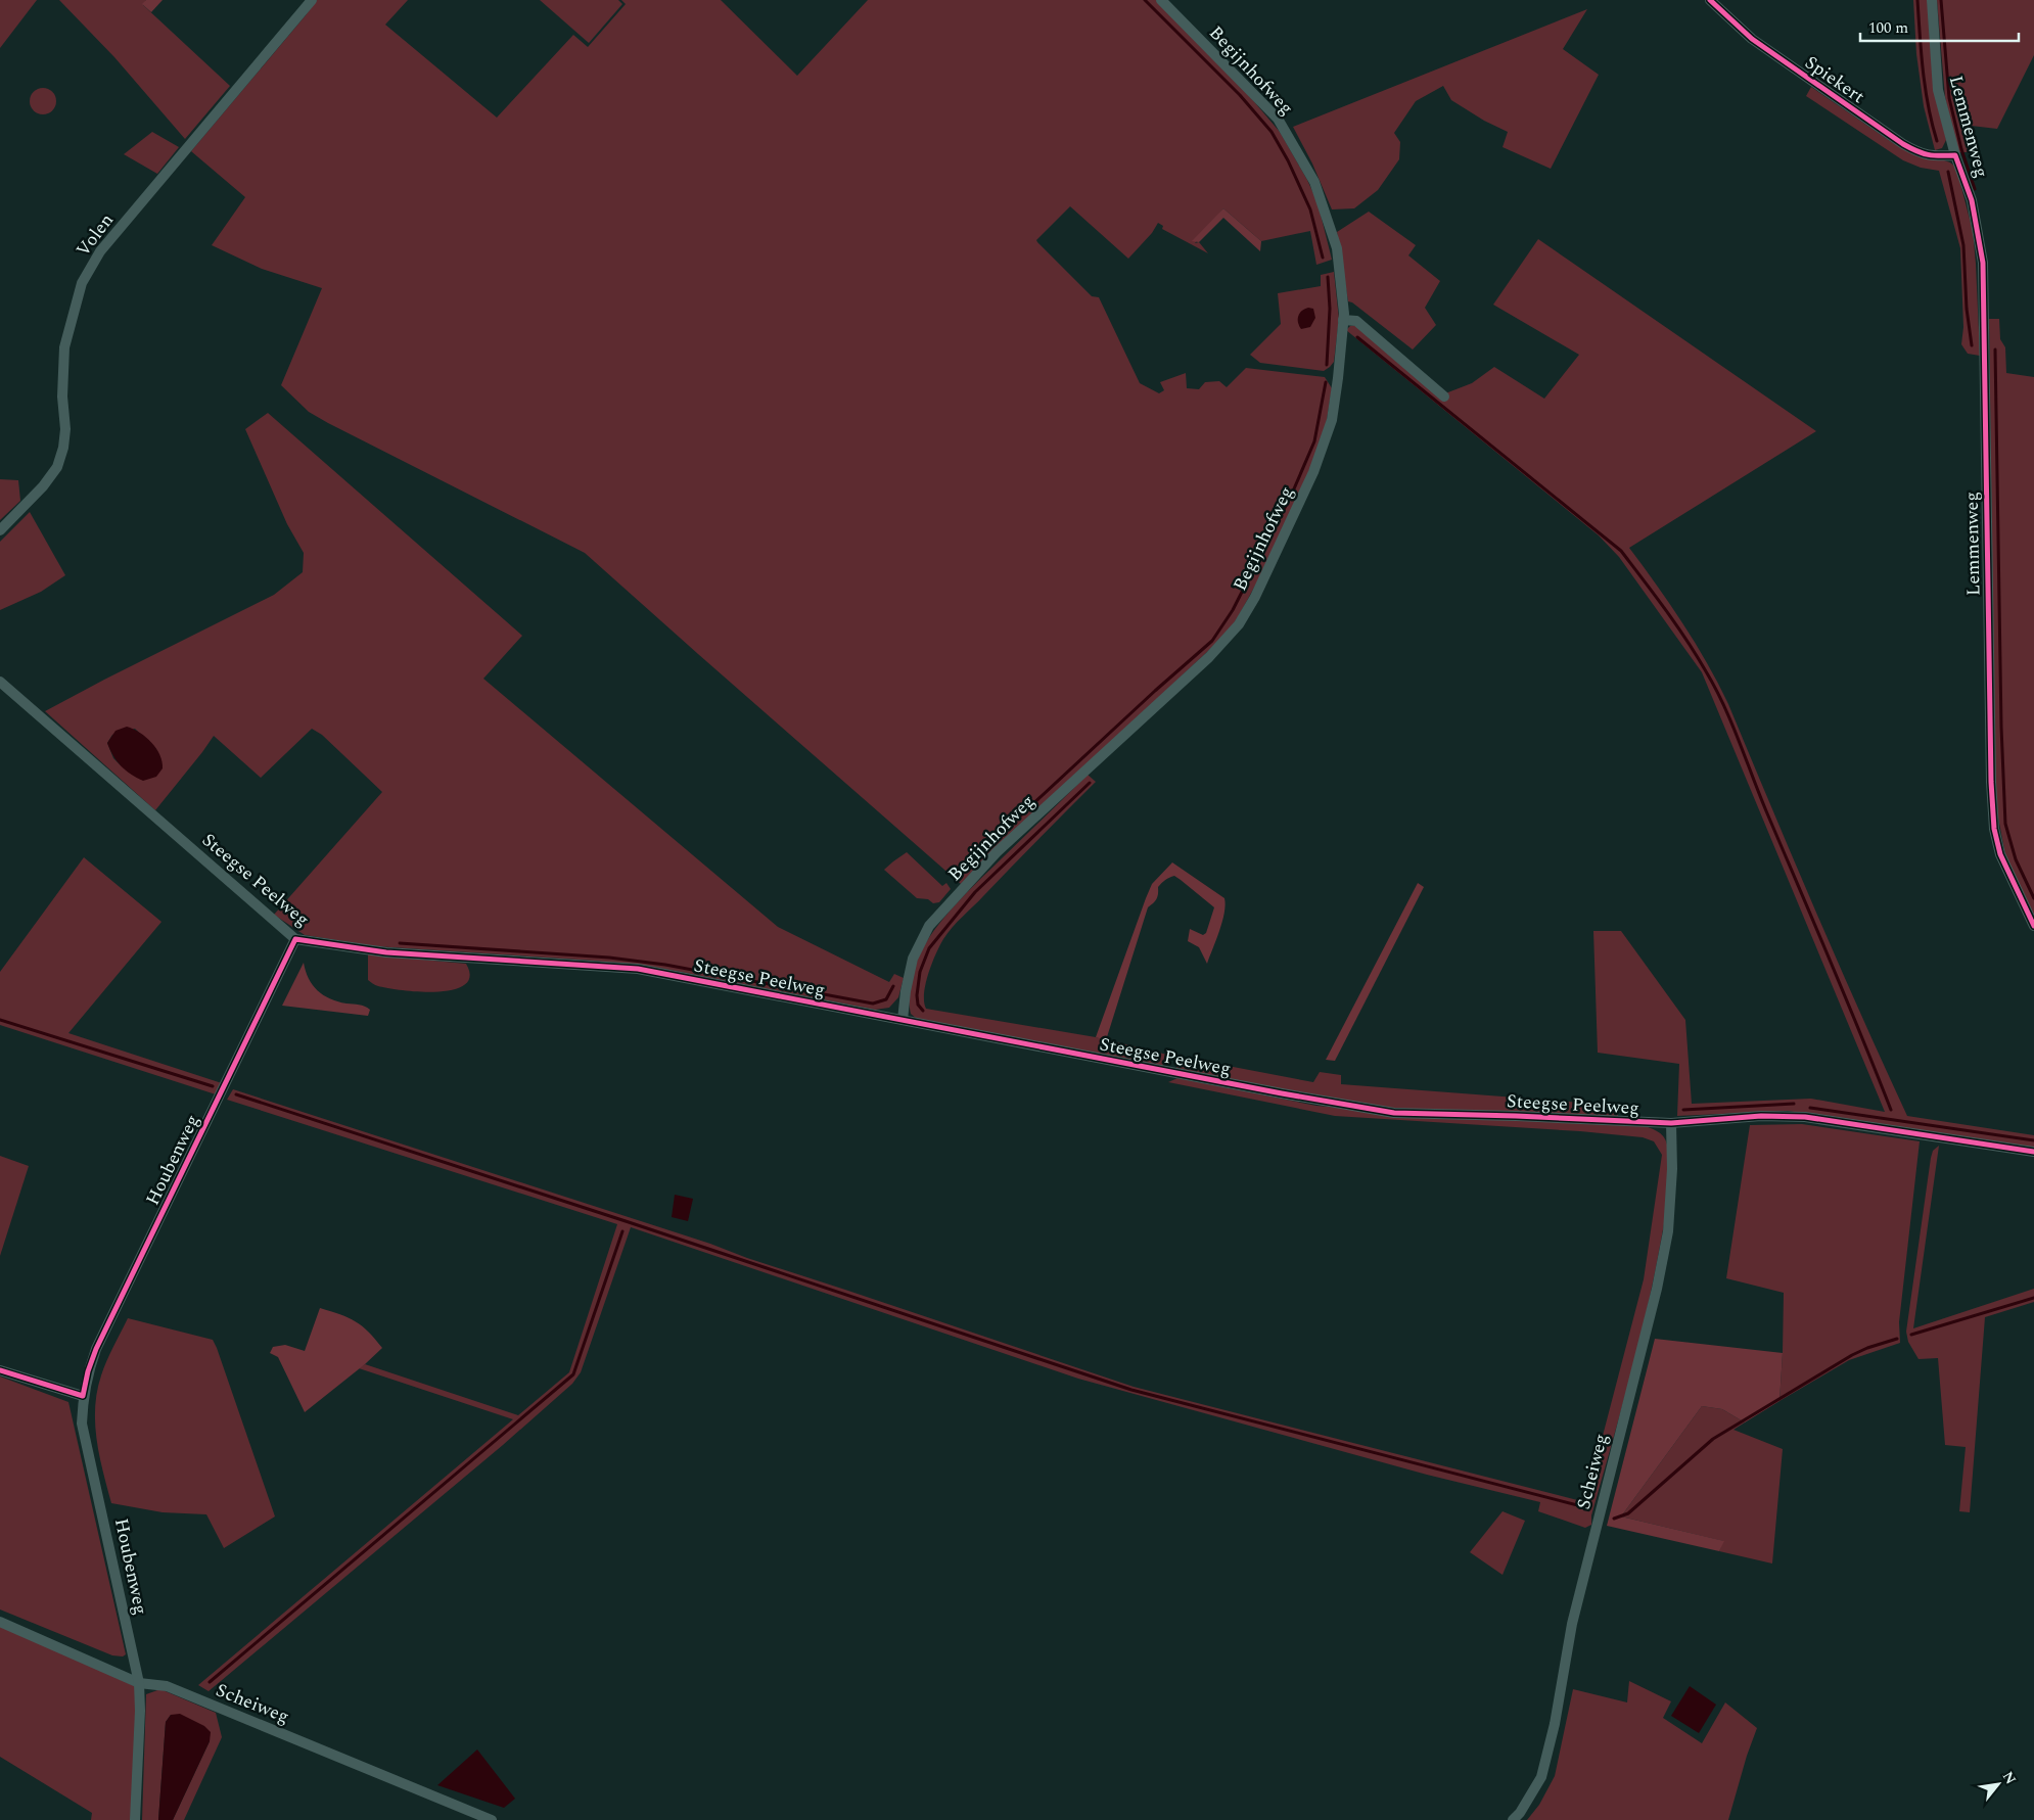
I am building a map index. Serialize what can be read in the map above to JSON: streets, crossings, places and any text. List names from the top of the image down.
{
  "streets": {
    "street": [
      "Begijnhofweg",
      "Spiekert",
      "Lemmenweg",
      "Volen",
      "Steegse Peelweg",
      "Houbenweg",
      "Scheiweg"
    ]
  },
  "crossings": [
    ["Begijnhofweg", "Steegse Peelweg"],
    ["Spiekert", "Lemmenweg"],
    ["Steegse Peelweg", "Houbenweg"],
    ["Steegse Peelweg", "Scheiweg"],
    ["Houbenweg", "Scheiweg"]
  ],
  "scale_bar": "100 m",
  "north": "top right"
}
